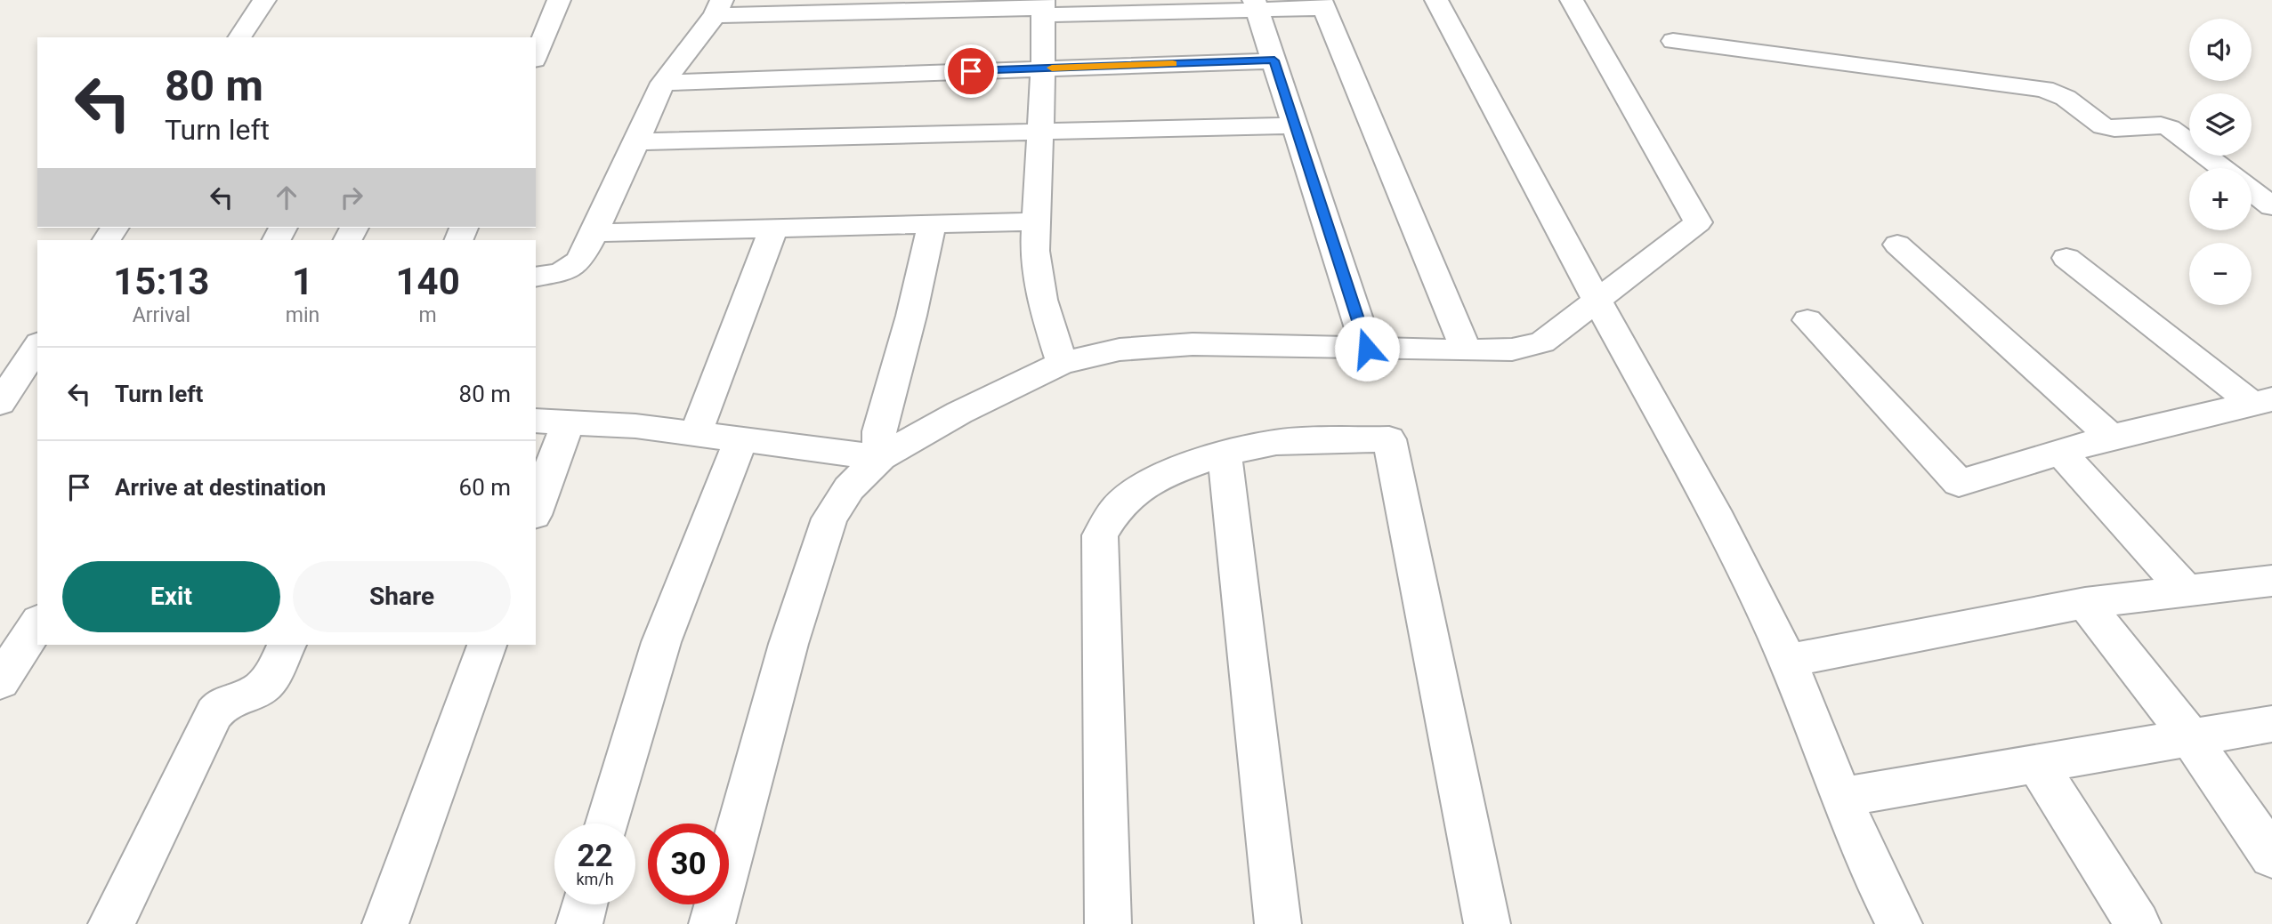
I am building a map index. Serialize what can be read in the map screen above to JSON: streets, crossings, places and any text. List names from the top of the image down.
{
  "page": {
    "map_buttons": ["+", "−"],
    "turn": ["80 m", "Turn left"],
    "eta": [
      "15:13",
      "Arrival",
      "1",
      "min",
      "140",
      "m"
    ],
    "list": [
      {
        "name": "Turn left",
        "value": "80 m"
      },
      {
        "name": "Arrive at destination",
        "value": "60 m"
      }
    ],
    "buttons": ["Exit", "Share"],
    "speed": "22 km/h",
    "limit": "30"
  }
}
